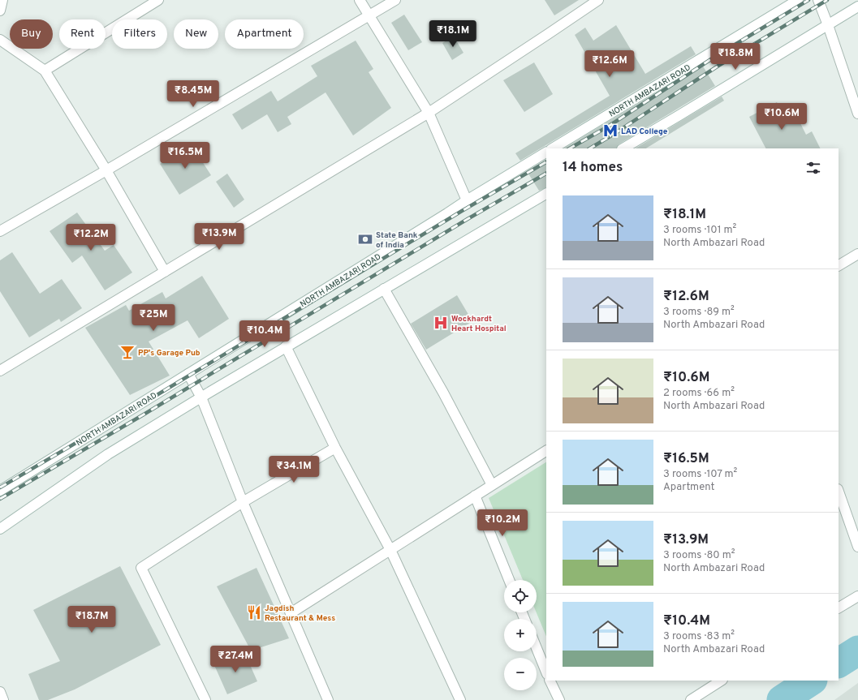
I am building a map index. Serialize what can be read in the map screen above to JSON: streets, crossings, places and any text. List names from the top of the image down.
{
  "streets": {
    "street": ["NORTH AMBAZARI ROAD"]
  },
  "places": {
    "metro station": ["LAD College"],
    "bank": ["State Bank of India"],
    "hospital": ["Wockhardt Heart Hospital"],
    "bar": ["PP's Garage Pub"],
    "restaurant": ["Jagdish Restaurant & Mess"]
  },
  "page": {
    "chip": [
      "Buy",
      "Rent",
      "Filters",
      "New",
      "Apartment"
    ],
    "price": [
      "₹18.1M",
      "₹18.8M",
      "₹12.6M",
      "₹8.45M",
      "₹10.6M",
      "₹16.5M",
      "₹13.9M",
      "₹12.2M",
      "₹25M",
      "₹10.4M",
      "₹34.1M",
      "₹10.2M",
      "₹18.7M",
      "₹27.4M"
    ],
    "heading": "14 homes",
    "list": [
      {
        "name": "₹18.1M",
        "note": "3 rooms · 101 m² · North Ambazari Road"
      },
      {
        "name": "₹12.6M",
        "note": "3 rooms · 89 m² · North Ambazari Road"
      },
      {
        "name": "₹10.6M",
        "note": "2 rooms · 66 m² · North Ambazari Road"
      },
      {
        "name": "₹16.5M",
        "note": "3 rooms · 107 m² · Apartment"
      },
      {
        "name": "₹13.9M",
        "note": "3 rooms · 80 m² · North Ambazari Road"
      },
      {
        "name": "₹10.4M",
        "note": "3 rooms · 83 m² · North Ambazari Road"
      }
    ],
    "map_buttons": ["+", "−"]
  }
}
